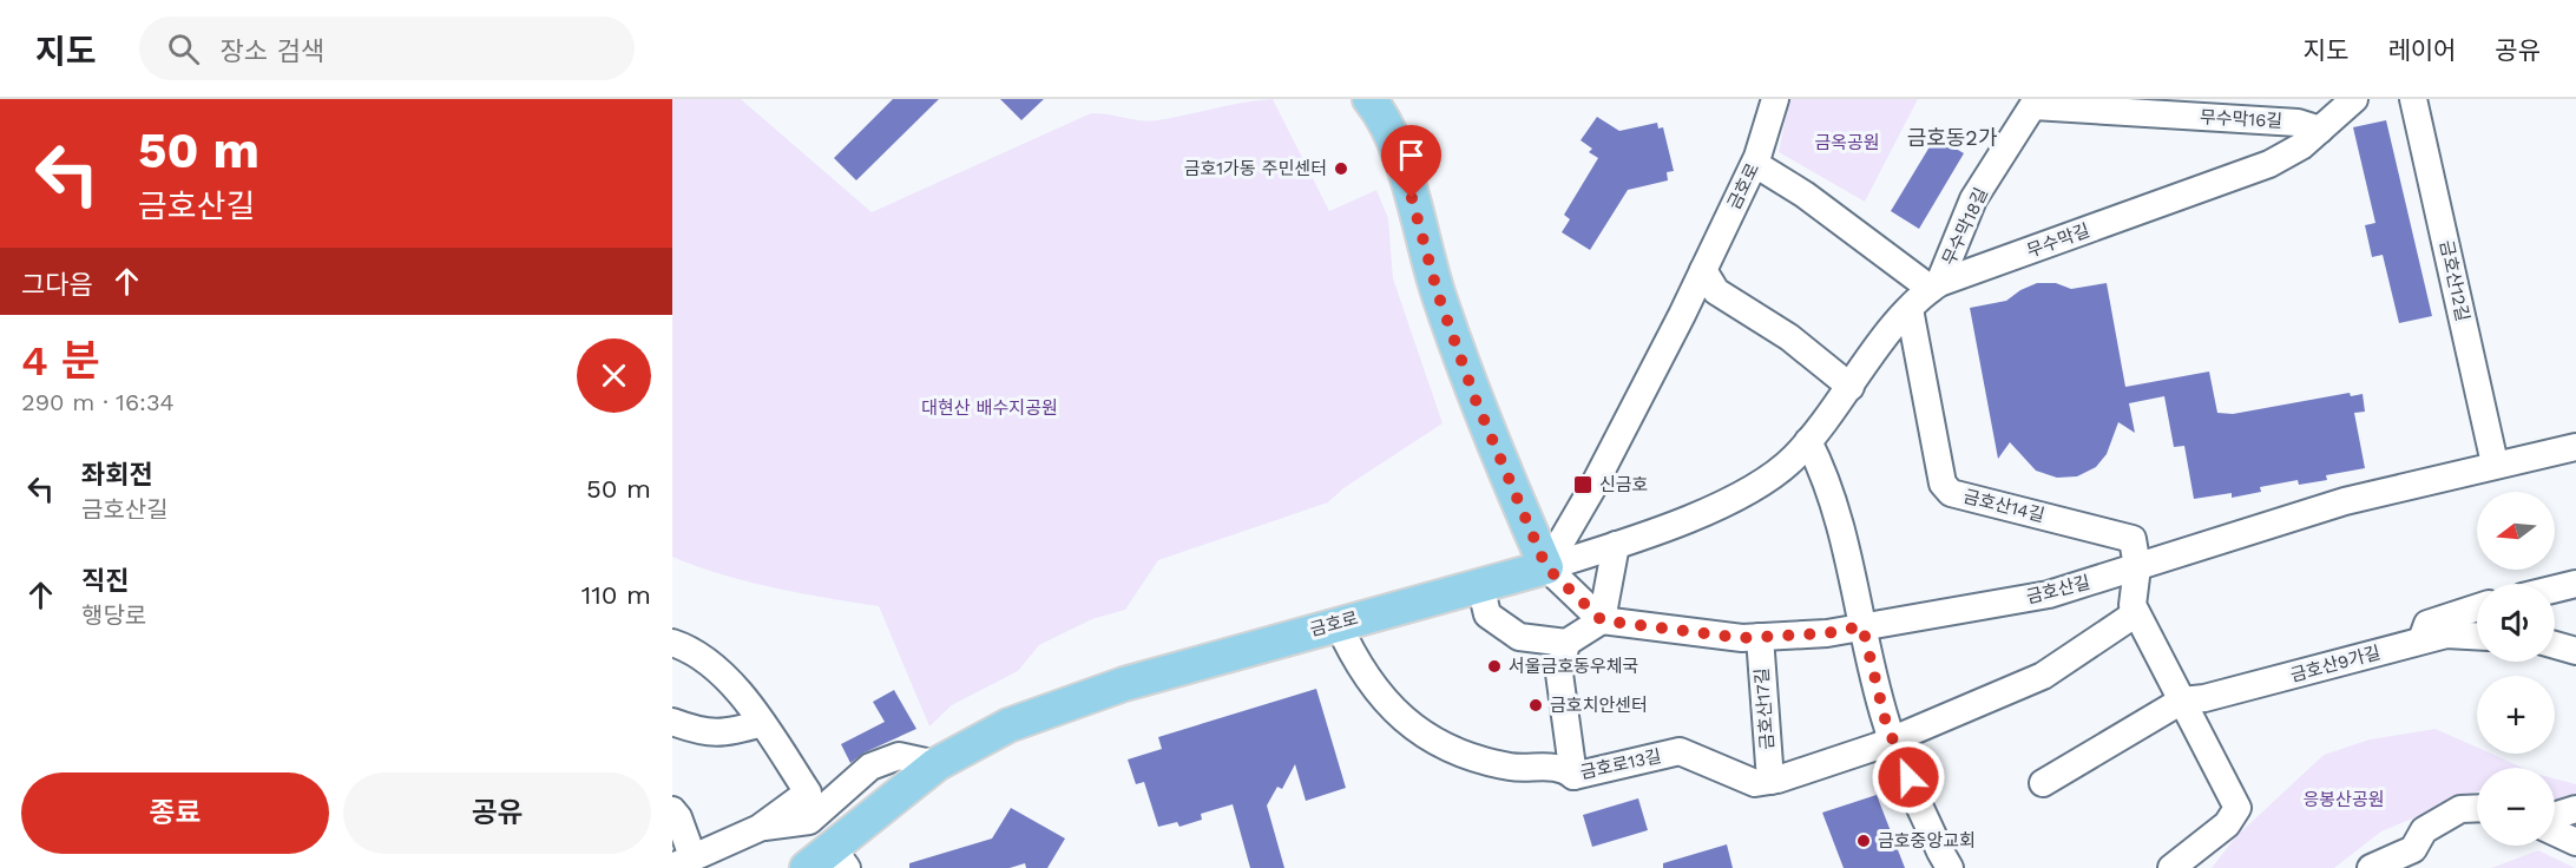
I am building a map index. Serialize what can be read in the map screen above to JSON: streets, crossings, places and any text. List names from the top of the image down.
{
  "streets": {
    "main road": ["금호로"],
    "street": [
      "무수막16길",
      "무수막18길",
      "무수막길",
      "금호산12길",
      "금호산14길",
      "금호산길",
      "금호산9가길",
      "금호산17길",
      "금호로13길"
    ]
  },
  "crossings": [
    ["무수막16길", "무수막18길"],
    ["무수막16길", "무수막길"],
    ["금호로", "무수막길"],
    ["금호로", "금호로13길"],
    ["무수막18길", "무수막길"],
    ["무수막길", "금호산14길"],
    ["금호산12길", "금호산길"],
    ["금호산14길", "금호산길"],
    ["금호산길", "금호산17길"],
    ["금호산17길", "금호로13길"]
  ],
  "districts": ["금호동2가"],
  "parks": ["금옥공원", "대현산 배수지공원", "응봉산공원"],
  "places": {
    "other": [
      "금호1가동 주민센터",
      "서울금호동우체국",
      "금호치안센터",
      "금호중앙교회"
    ],
    "transit": ["신금호"]
  },
  "north": "left",
  "page": {
    "header": "지도",
    "search": "장소 검색",
    "nav": ["지도", "레이어", "공유"],
    "turn": ["50 m", "금호산길"],
    "then": "그다음",
    "heading": ["4 분", "290 m · 16:34"],
    "list": [
      {
        "name": "좌회전",
        "note": "금호산길",
        "value": "50 m"
      },
      {
        "name": "직진",
        "note": "행당로",
        "value": "110 m"
      }
    ],
    "map_buttons": ["+", "−"],
    "buttons": ["종료", "공유"]
  }
}
